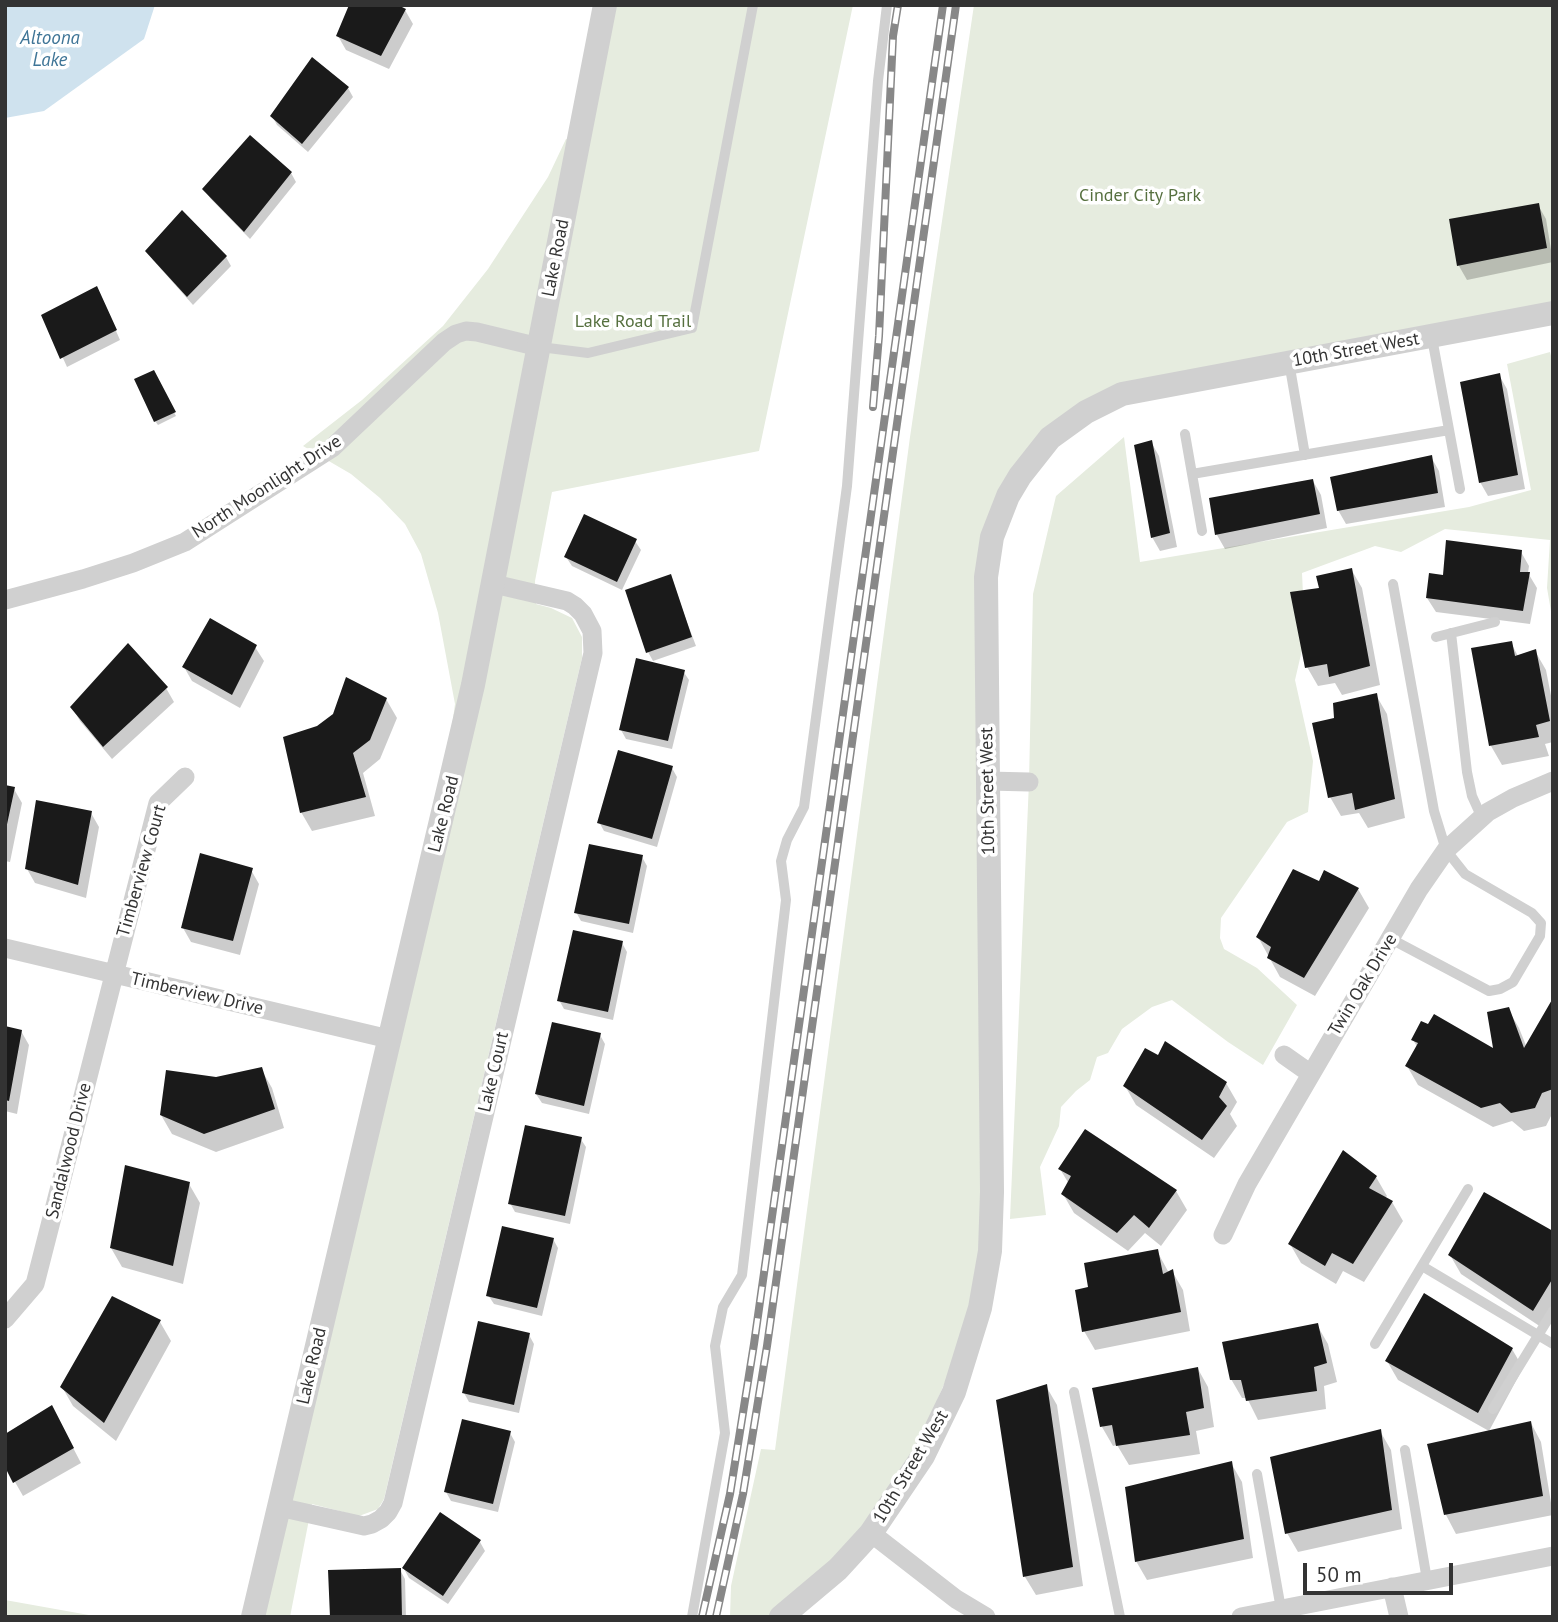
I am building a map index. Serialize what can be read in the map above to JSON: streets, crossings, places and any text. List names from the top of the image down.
{
  "streets": {
    "street": [
      "Lake Road",
      "10th Street West",
      "North Moonlight Drive",
      "Timberview Court",
      "Twin Oak Drive",
      "Timberview Drive",
      "Lake Court",
      "Sandalwood Drive"
    ]
  },
  "crossings": [
    ["Lake Road", "North Moonlight Drive"],
    ["Lake Road", "Timberview Drive"],
    ["Lake Road", "Lake Court"],
    ["Timberview Court", "Timberview Drive"],
    ["Timberview Court", "Sandalwood Drive"],
    ["Timberview Drive", "Sandalwood Drive"]
  ],
  "water": ["Altoona Lake"],
  "parks": ["Cinder City Park", "Lake Road Trail"],
  "scale_bar": "50 m"
}
